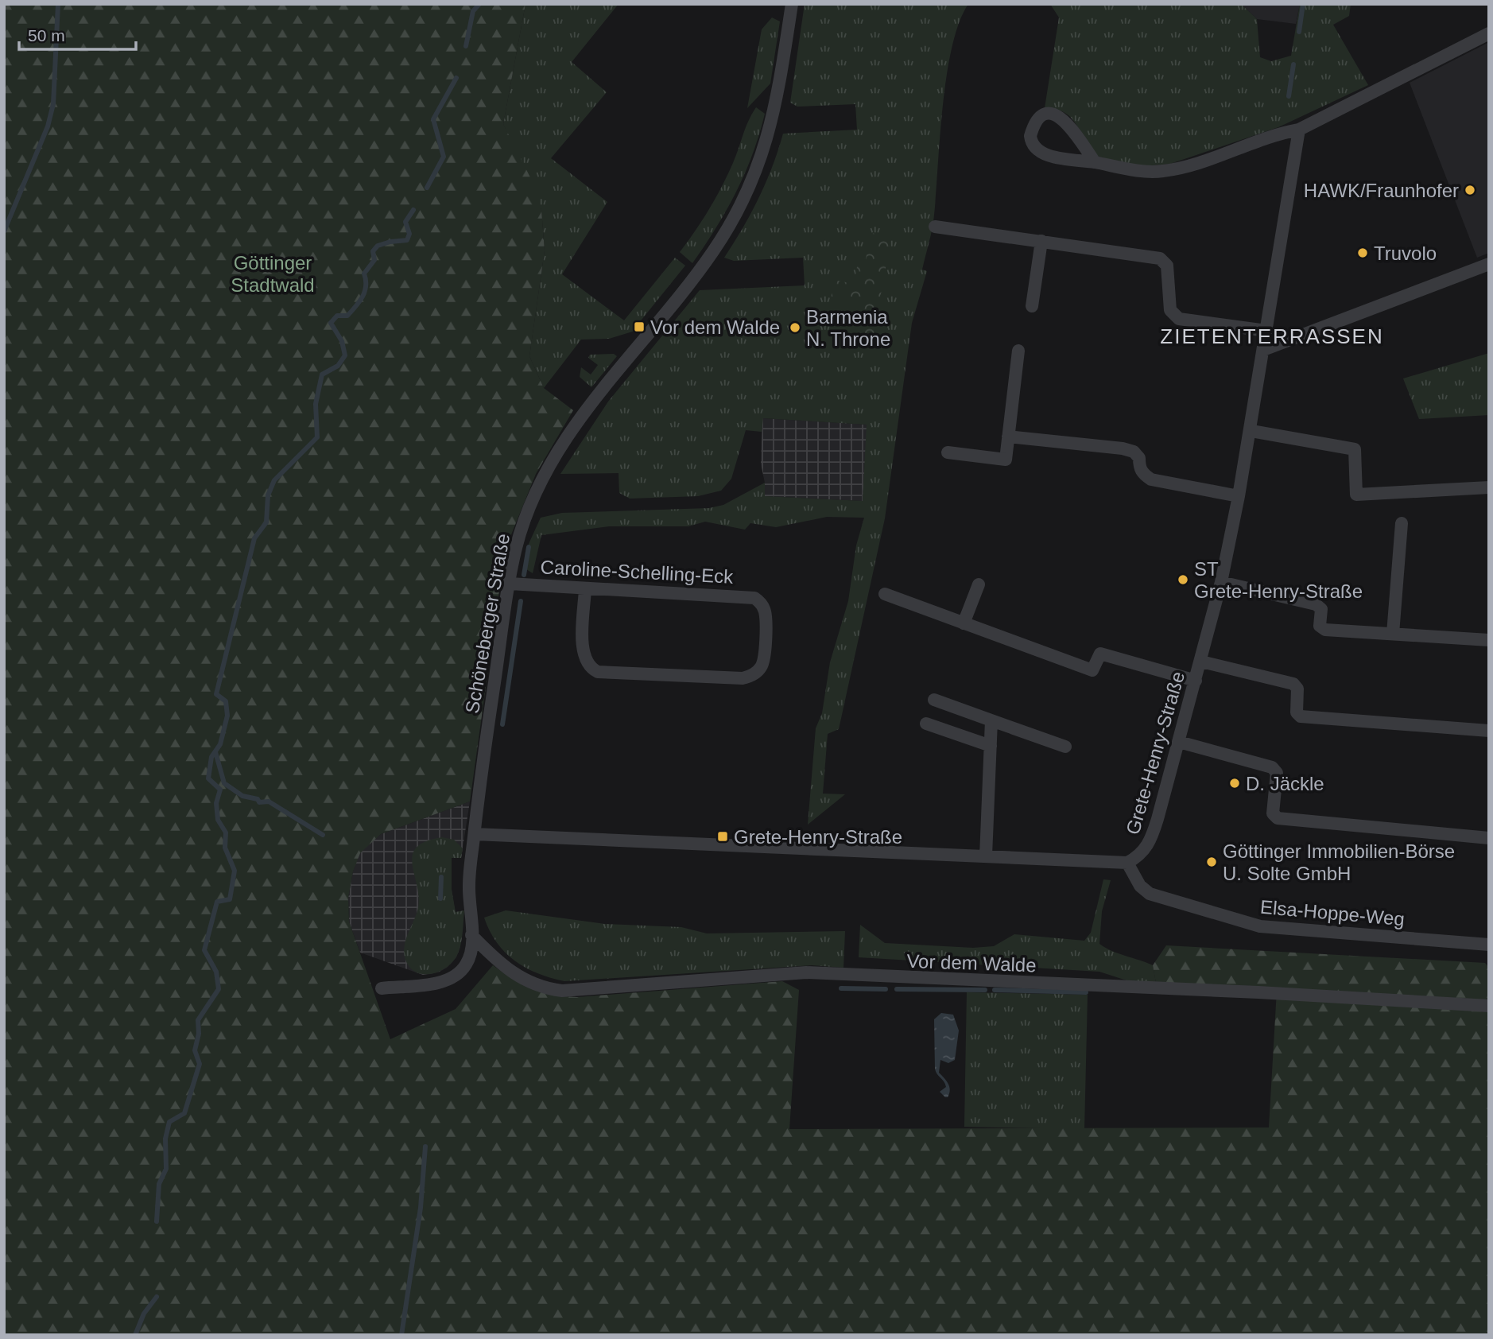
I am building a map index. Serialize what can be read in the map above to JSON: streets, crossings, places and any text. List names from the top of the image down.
{
  "streets": {
    "street": [
      "Caroline-Schelling-Eck",
      "Schöneberger Straße",
      "Grete-Henry-Straße",
      "Elsa-Hoppe-Weg",
      "Vor dem Walde"
    ]
  },
  "crossings": [
    ["Caroline-Schelling-Eck", "Schöneberger Straße"],
    ["Schöneberger Straße", "Grete-Henry-Straße"],
    ["Schöneberger Straße", "Vor dem Walde"],
    ["Grete-Henry-Straße", "Elsa-Hoppe-Weg"]
  ],
  "districts": ["ZIETENTERRASSEN"],
  "parks": ["Göttinger Stadtwald"],
  "places": {
    "other": [
      "HAWK/Fraunhofer",
      "Truvolo",
      "Barmenia N. Throne",
      "ST Grete-Henry-Straße",
      "D. Jäckle",
      "Göttinger Immobilien-Börse U. Solte GmbH"
    ],
    "transit": ["Vor dem Walde", "Grete-Henry-Straße"]
  },
  "scale_bar": "50 m"
}
